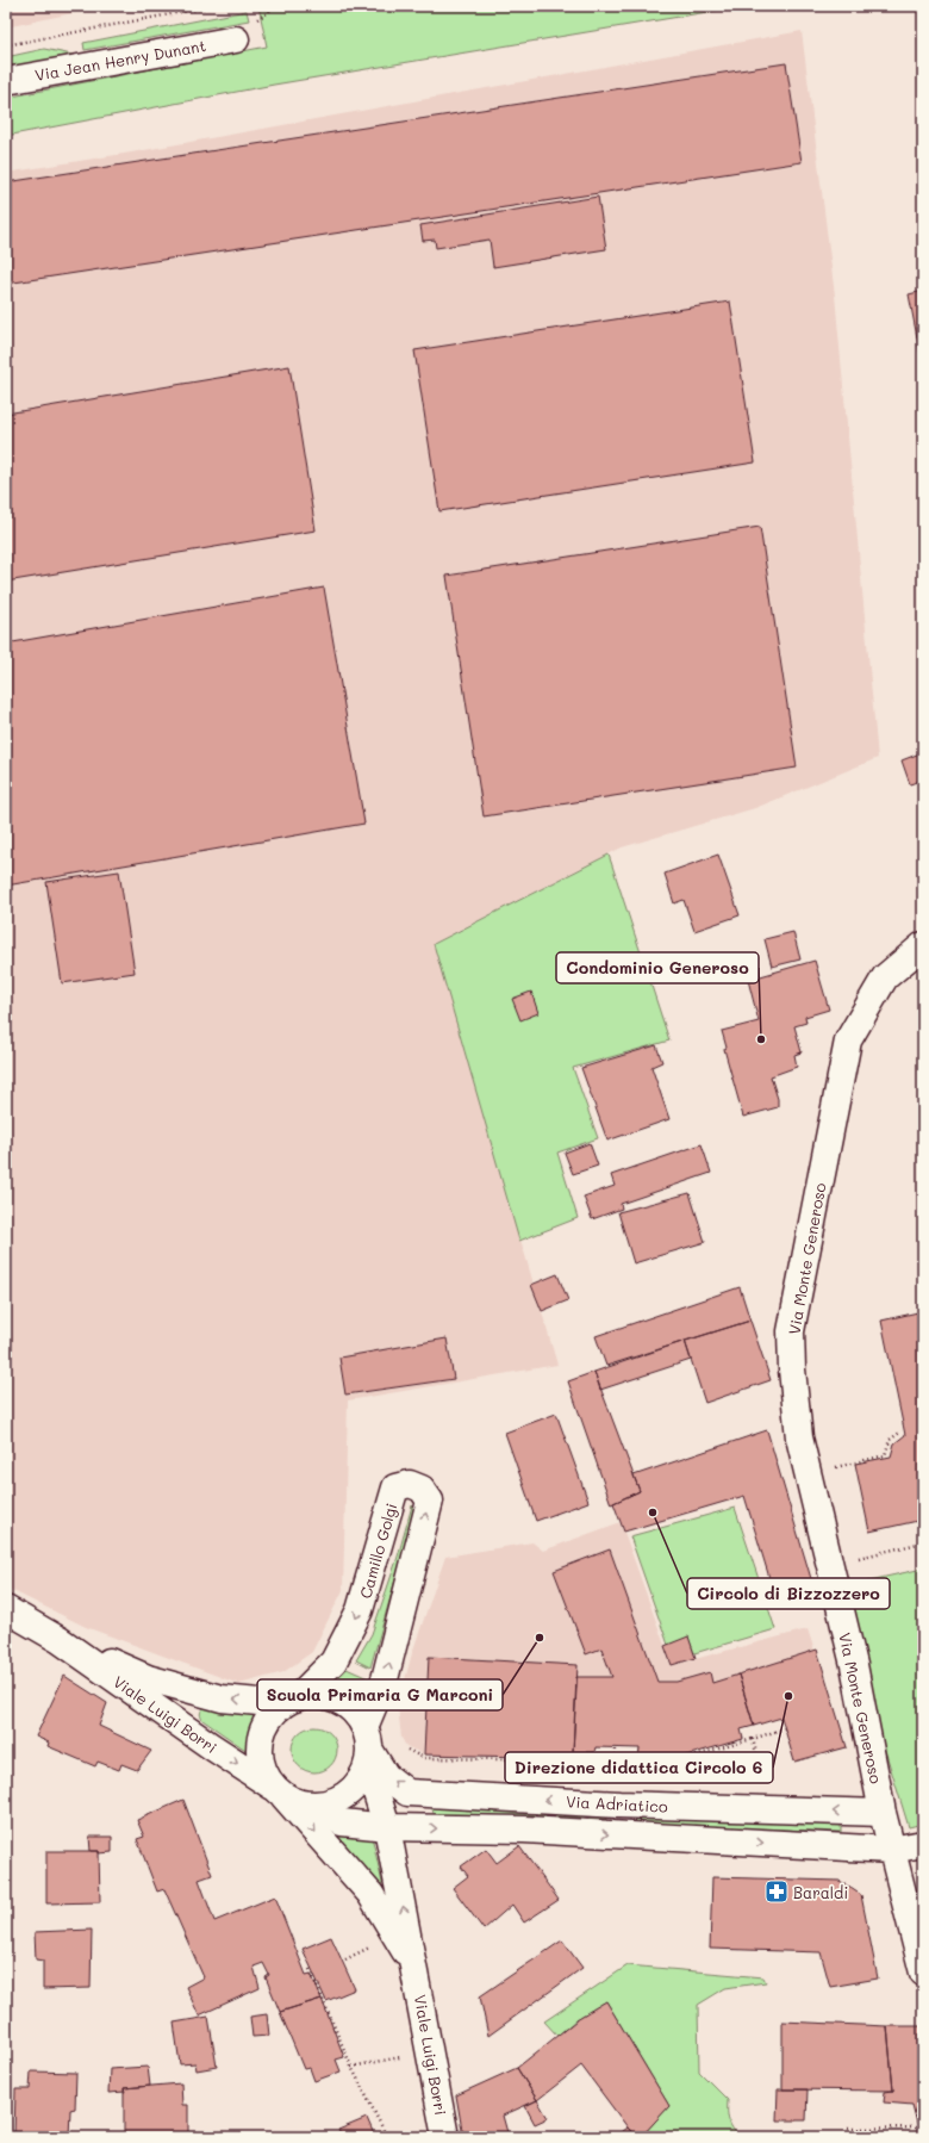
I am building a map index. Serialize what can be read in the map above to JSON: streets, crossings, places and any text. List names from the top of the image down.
{
  "streets": {
    "street": [
      "Via Jean Henry Dunant",
      "Via Monte Generoso",
      "Camillo Golgi",
      "Viale Luigi Borri",
      "Via Adriatico"
    ]
  },
  "crossings": [
    ["Via Monte Generoso", "Via Adriatico"],
    ["Camillo Golgi", "Viale Luigi Borri"],
    ["Camillo Golgi", "Via Adriatico"],
    ["Viale Luigi Borri", "Via Adriatico"]
  ],
  "places": {
    "other": [
      "Condominio Generoso",
      "Circolo di Bizzozzero",
      "Scuola Primaria G Marconi",
      "Direzione didattica Circolo 6"
    ],
    "pharmacy": ["Baraldi"]
  }
}
